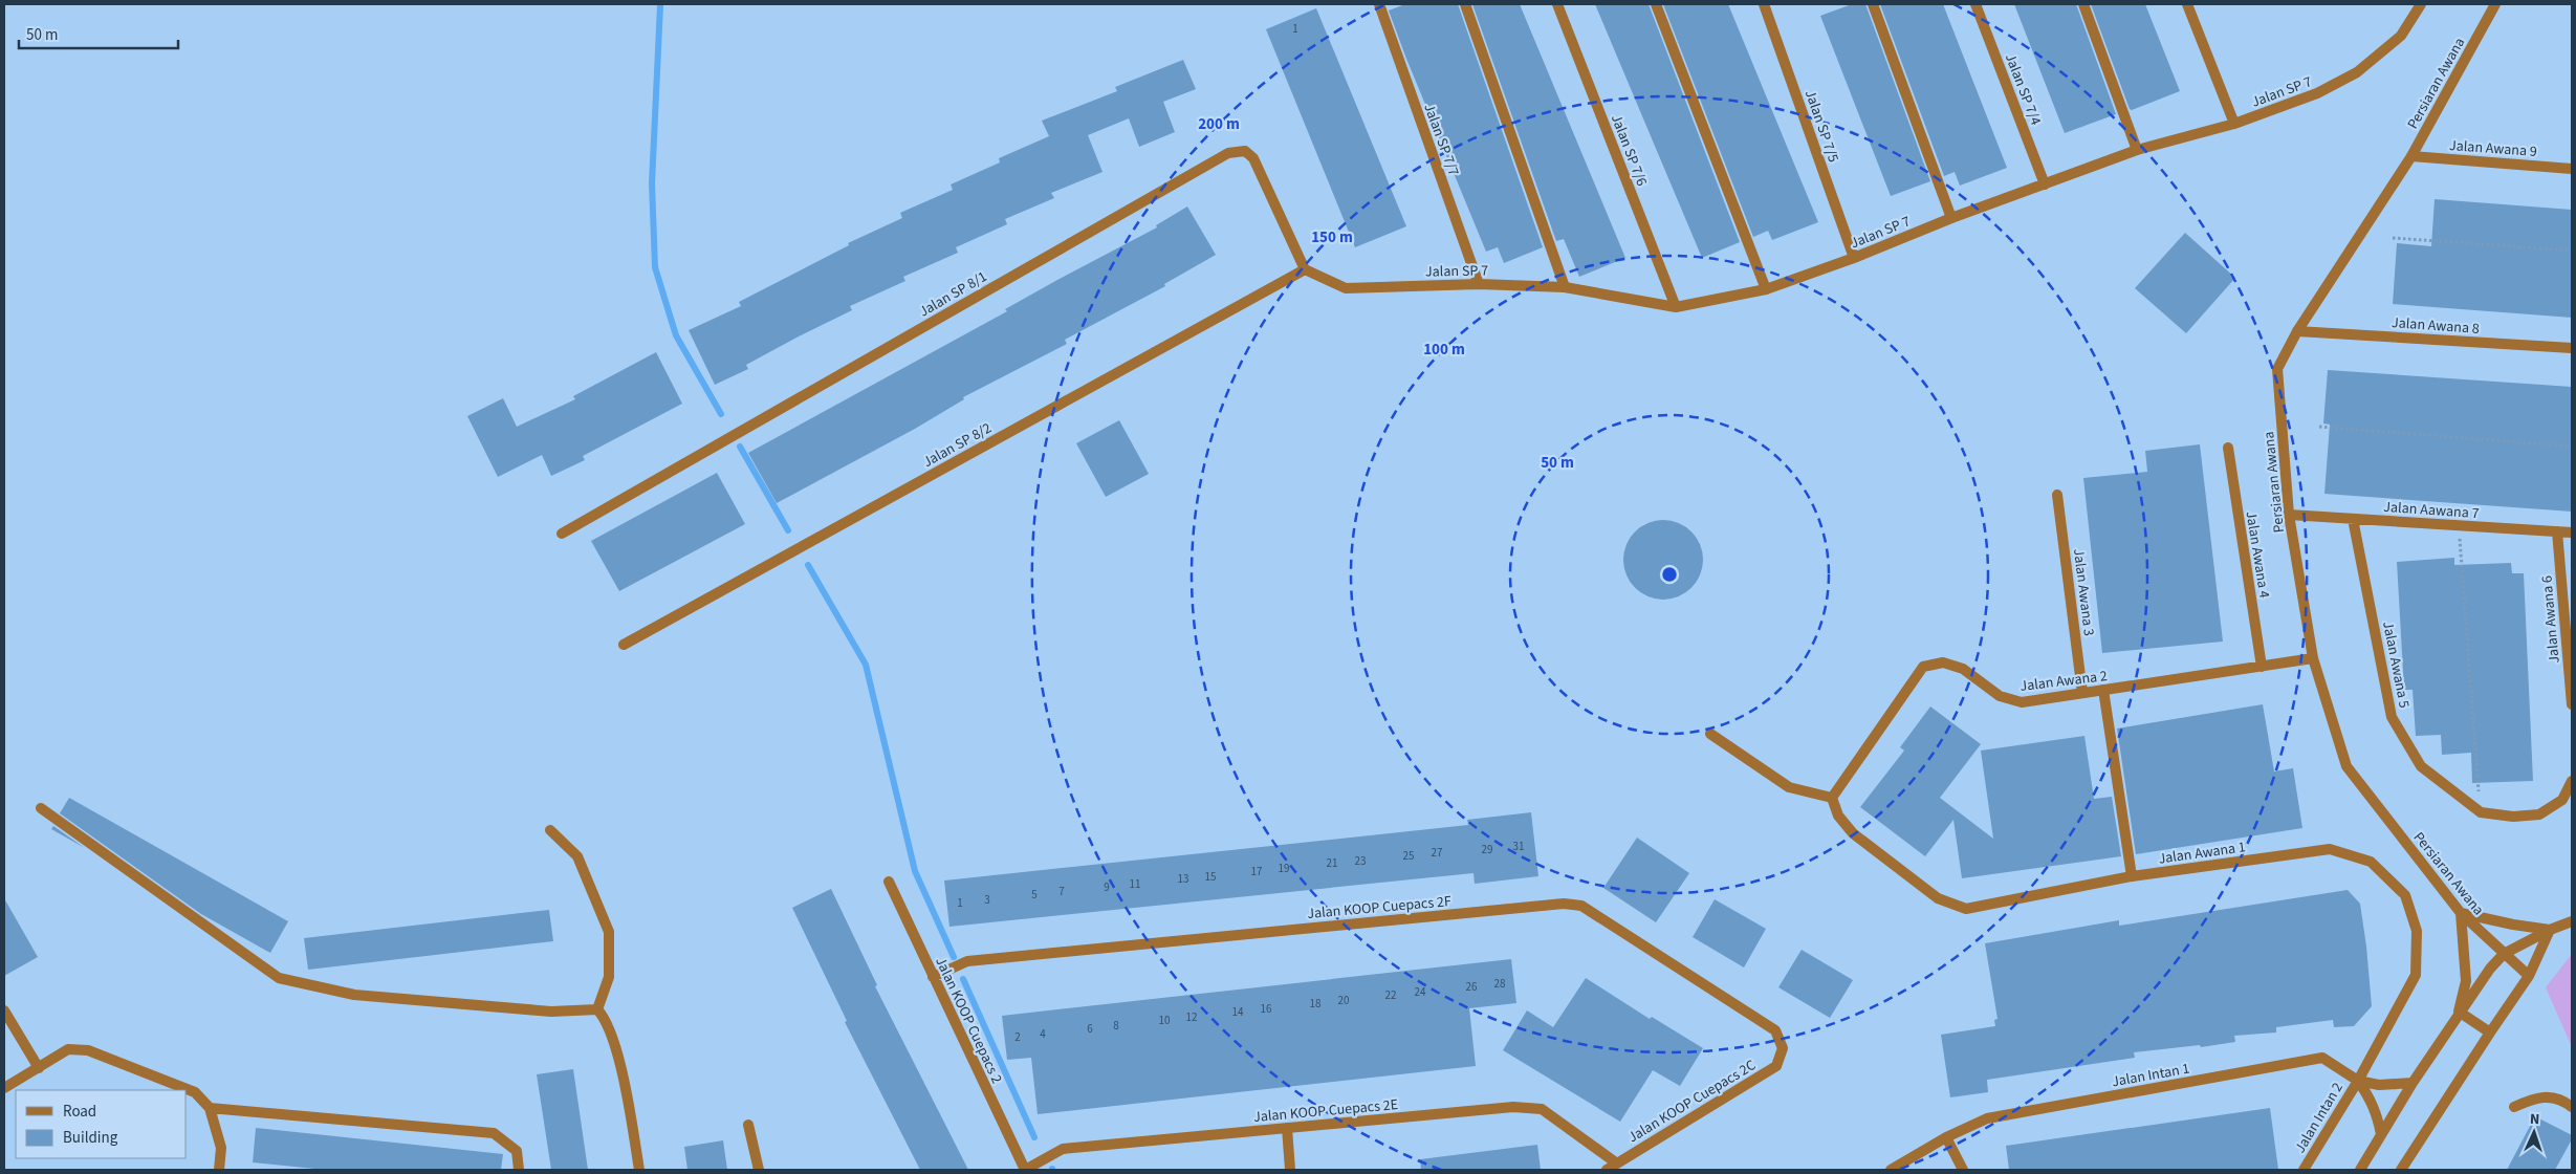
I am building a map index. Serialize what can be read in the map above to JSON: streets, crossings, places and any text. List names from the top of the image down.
{
  "streets": {
    "street": [
      "Persiaran Awana",
      "Jalan SP 7/4",
      "Jalan SP 7",
      "Jalan SP 7/5",
      "Jalan SP 7/7",
      "Jalan Awana 9",
      "Jalan SP 7/6",
      "Jalan SP 8/1",
      "Jalan Awana 8",
      "Jalan SP 8/2",
      "Jalan Aawana 7",
      "Jalan Awana 4",
      "Jalan Awana 3",
      "Jalan Awana 6",
      "Jalan Awana 5",
      "Jalan Awana 2",
      "Jalan Awana 1",
      "Jalan KOOP Cuepacs 2F",
      "Jalan KOOP Cuepacs 2",
      "Jalan Intan 1",
      "Jalan KOOP Cuepacs 2C",
      "Jalan KOOP Cuepacs 2E",
      "Jalan Intan 2"
    ]
  },
  "crossings": [
    ["Persiaran Awana", "Jalan Awana 9"],
    ["Persiaran Awana", "Jalan Awana 8"],
    ["Persiaran Awana", "Jalan Aawana 7"],
    ["Persiaran Awana", "Jalan Awana 2"],
    ["Jalan SP 7/4", "Jalan SP 7"],
    ["Jalan SP 7", "Jalan SP 7/5"],
    ["Jalan SP 7", "Jalan SP 7/7"],
    ["Jalan SP 7", "Jalan SP 7/6"],
    ["Jalan SP 7", "Jalan SP 8/1"],
    ["Jalan SP 7", "Jalan SP 8/2"],
    ["Jalan SP 8/1", "Jalan SP 8/2"],
    ["Jalan Aawana 7", "Jalan Awana 6"],
    ["Jalan Aawana 7", "Jalan Awana 5"],
    ["Jalan Awana 4", "Jalan Awana 2"],
    ["Jalan Awana 3", "Jalan Awana 2"],
    ["Jalan Awana 2", "Jalan Awana 1"],
    ["Jalan Awana 1", "Jalan Intan 1"],
    ["Jalan Awana 1", "Jalan Intan 2"],
    ["Jalan KOOP Cuepacs 2F", "Jalan KOOP Cuepacs 2"],
    ["Jalan KOOP Cuepacs 2F", "Jalan KOOP Cuepacs 2C"],
    ["Jalan KOOP Cuepacs 2", "Jalan KOOP Cuepacs 2E"],
    ["Jalan Intan 1", "Jalan Intan 2"],
    ["Jalan KOOP Cuepacs 2C", "Jalan KOOP Cuepacs 2E"]
  ],
  "house_numbers": [
    "1",
    "31",
    "29",
    "27",
    "25",
    "23",
    "21",
    "19",
    "17",
    "15",
    "13",
    "11",
    "9",
    "7",
    "5",
    "3",
    "1",
    "28",
    "26",
    "24",
    "22",
    "20",
    "18",
    "16",
    "14",
    "12",
    "10",
    "8",
    "6",
    "4",
    "2"
  ],
  "legend": ["Road", "Building"],
  "scale_bar": "50 m",
  "north": "top",
  "rings": [
    "200 m",
    "150 m",
    "100 m",
    "50 m"
  ]
}
